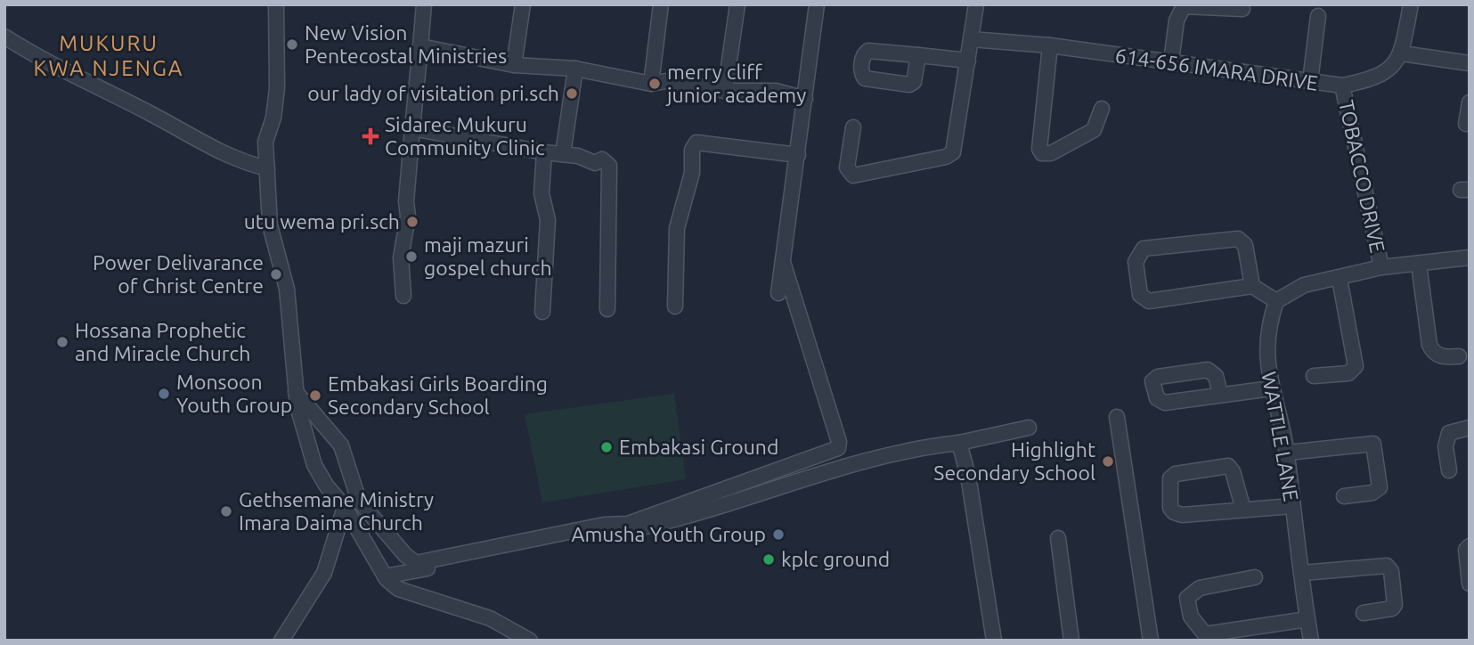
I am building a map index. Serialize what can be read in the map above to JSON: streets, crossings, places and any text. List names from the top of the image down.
{
  "streets": {
    "street": ["614-656 IMARA DRIVE", "TOBACCO DRIVE", "WATTLE LANE"]
  },
  "crossings": [
    ["614-656 IMARA DRIVE", "TOBACCO DRIVE"]
  ],
  "districts": ["MUKURU KWA NJENGA"],
  "places": {
    "other": [
      "New Vision Pentecostal Ministries",
      "merry cliff junior academy",
      "our lady of visitation pri.sch",
      "utu wema pri.sch",
      "maji mazuri gospel church",
      "Power Delivarance of Christ Centre",
      "Hossana Prophetic and Miracle Church",
      "Monsoon Youth Group",
      "Embakasi Girls Boarding Secondary School",
      "Embakasi Ground",
      "Highlight Secondary School",
      "Gethsemane Ministry Imara Daima Church",
      "Amusha Youth Group",
      "kplc ground"
    ],
    "health": ["Sidarec Mukuru Community Clinic"]
  }
}
